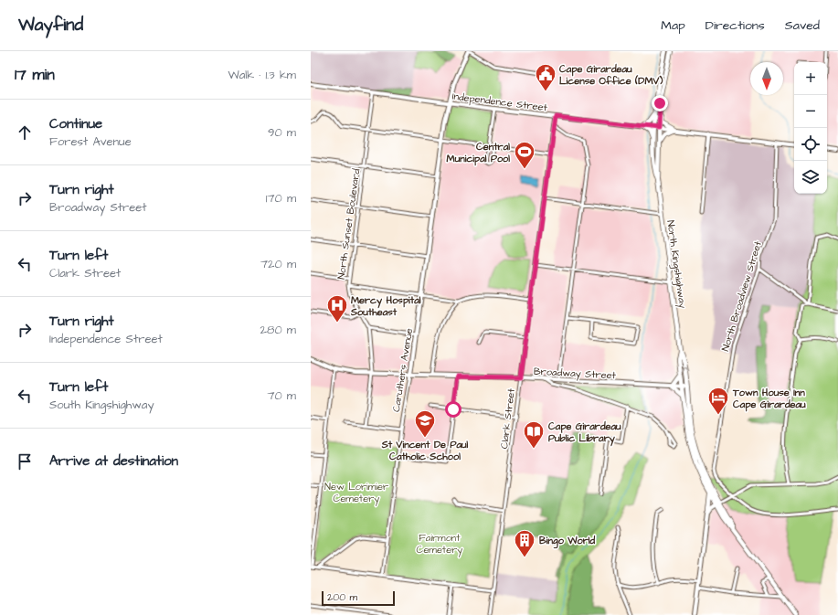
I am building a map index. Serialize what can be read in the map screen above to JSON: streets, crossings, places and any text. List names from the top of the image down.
{
  "streets": {
    "main road": ["North Kingshighway"],
    "street": [
      "Independence Street",
      "North Sunset Boulevard",
      "North Broadview Street",
      "Caruthers Avenue",
      "Broadway Street",
      "Clark Street"
    ]
  },
  "crossings": [
    ["Independence Street", "North Sunset Boulevard"],
    ["Independence Street", "North Kingshighway"],
    ["Independence Street", "North Broadview Street"],
    ["Independence Street", "Caruthers Avenue"],
    ["Independence Street", "Clark Street"],
    ["North Sunset Boulevard", "Broadway Street"],
    ["North Kingshighway", "Broadway Street"],
    ["Caruthers Avenue", "Broadway Street"],
    ["Broadway Street", "Clark Street"]
  ],
  "parks": ["New Lorimier Cemetery", "Fairmont Cemetery"],
  "places": {
    "public building": ["Cape Girardeau License Office (DMV)"],
    "sports": ["Central Municipal Pool"],
    "hospital": ["Mercy Hospital Southeast"],
    "hotel": ["Town House Inn Cape Girardeau"],
    "school or university": ["St Vincent De Paul Catholic School"],
    "library": ["Cape Girardeau Public Library"],
    "building": ["Bingo World"]
  },
  "scale_bar": "200 m",
  "north": "bottom",
  "page": {
    "header": "Wayfind",
    "nav": ["Map", "Directions", "Saved"],
    "heading": ["17 min", "Walk · 1.3 km"],
    "map_buttons": ["+", "−"],
    "list": [
      ["Continue", "Forest Avenue", "90 m"],
      ["Turn right", "Broadway Street", "170 m"],
      ["Turn left", "Clark Street", "720 m"],
      ["Turn right", "Independence Street", "280 m"],
      ["Turn left", "South Kingshighway", "70 m"],
      "Arrive at destination"
    ],
    "scale": "200 m"
  }
}
